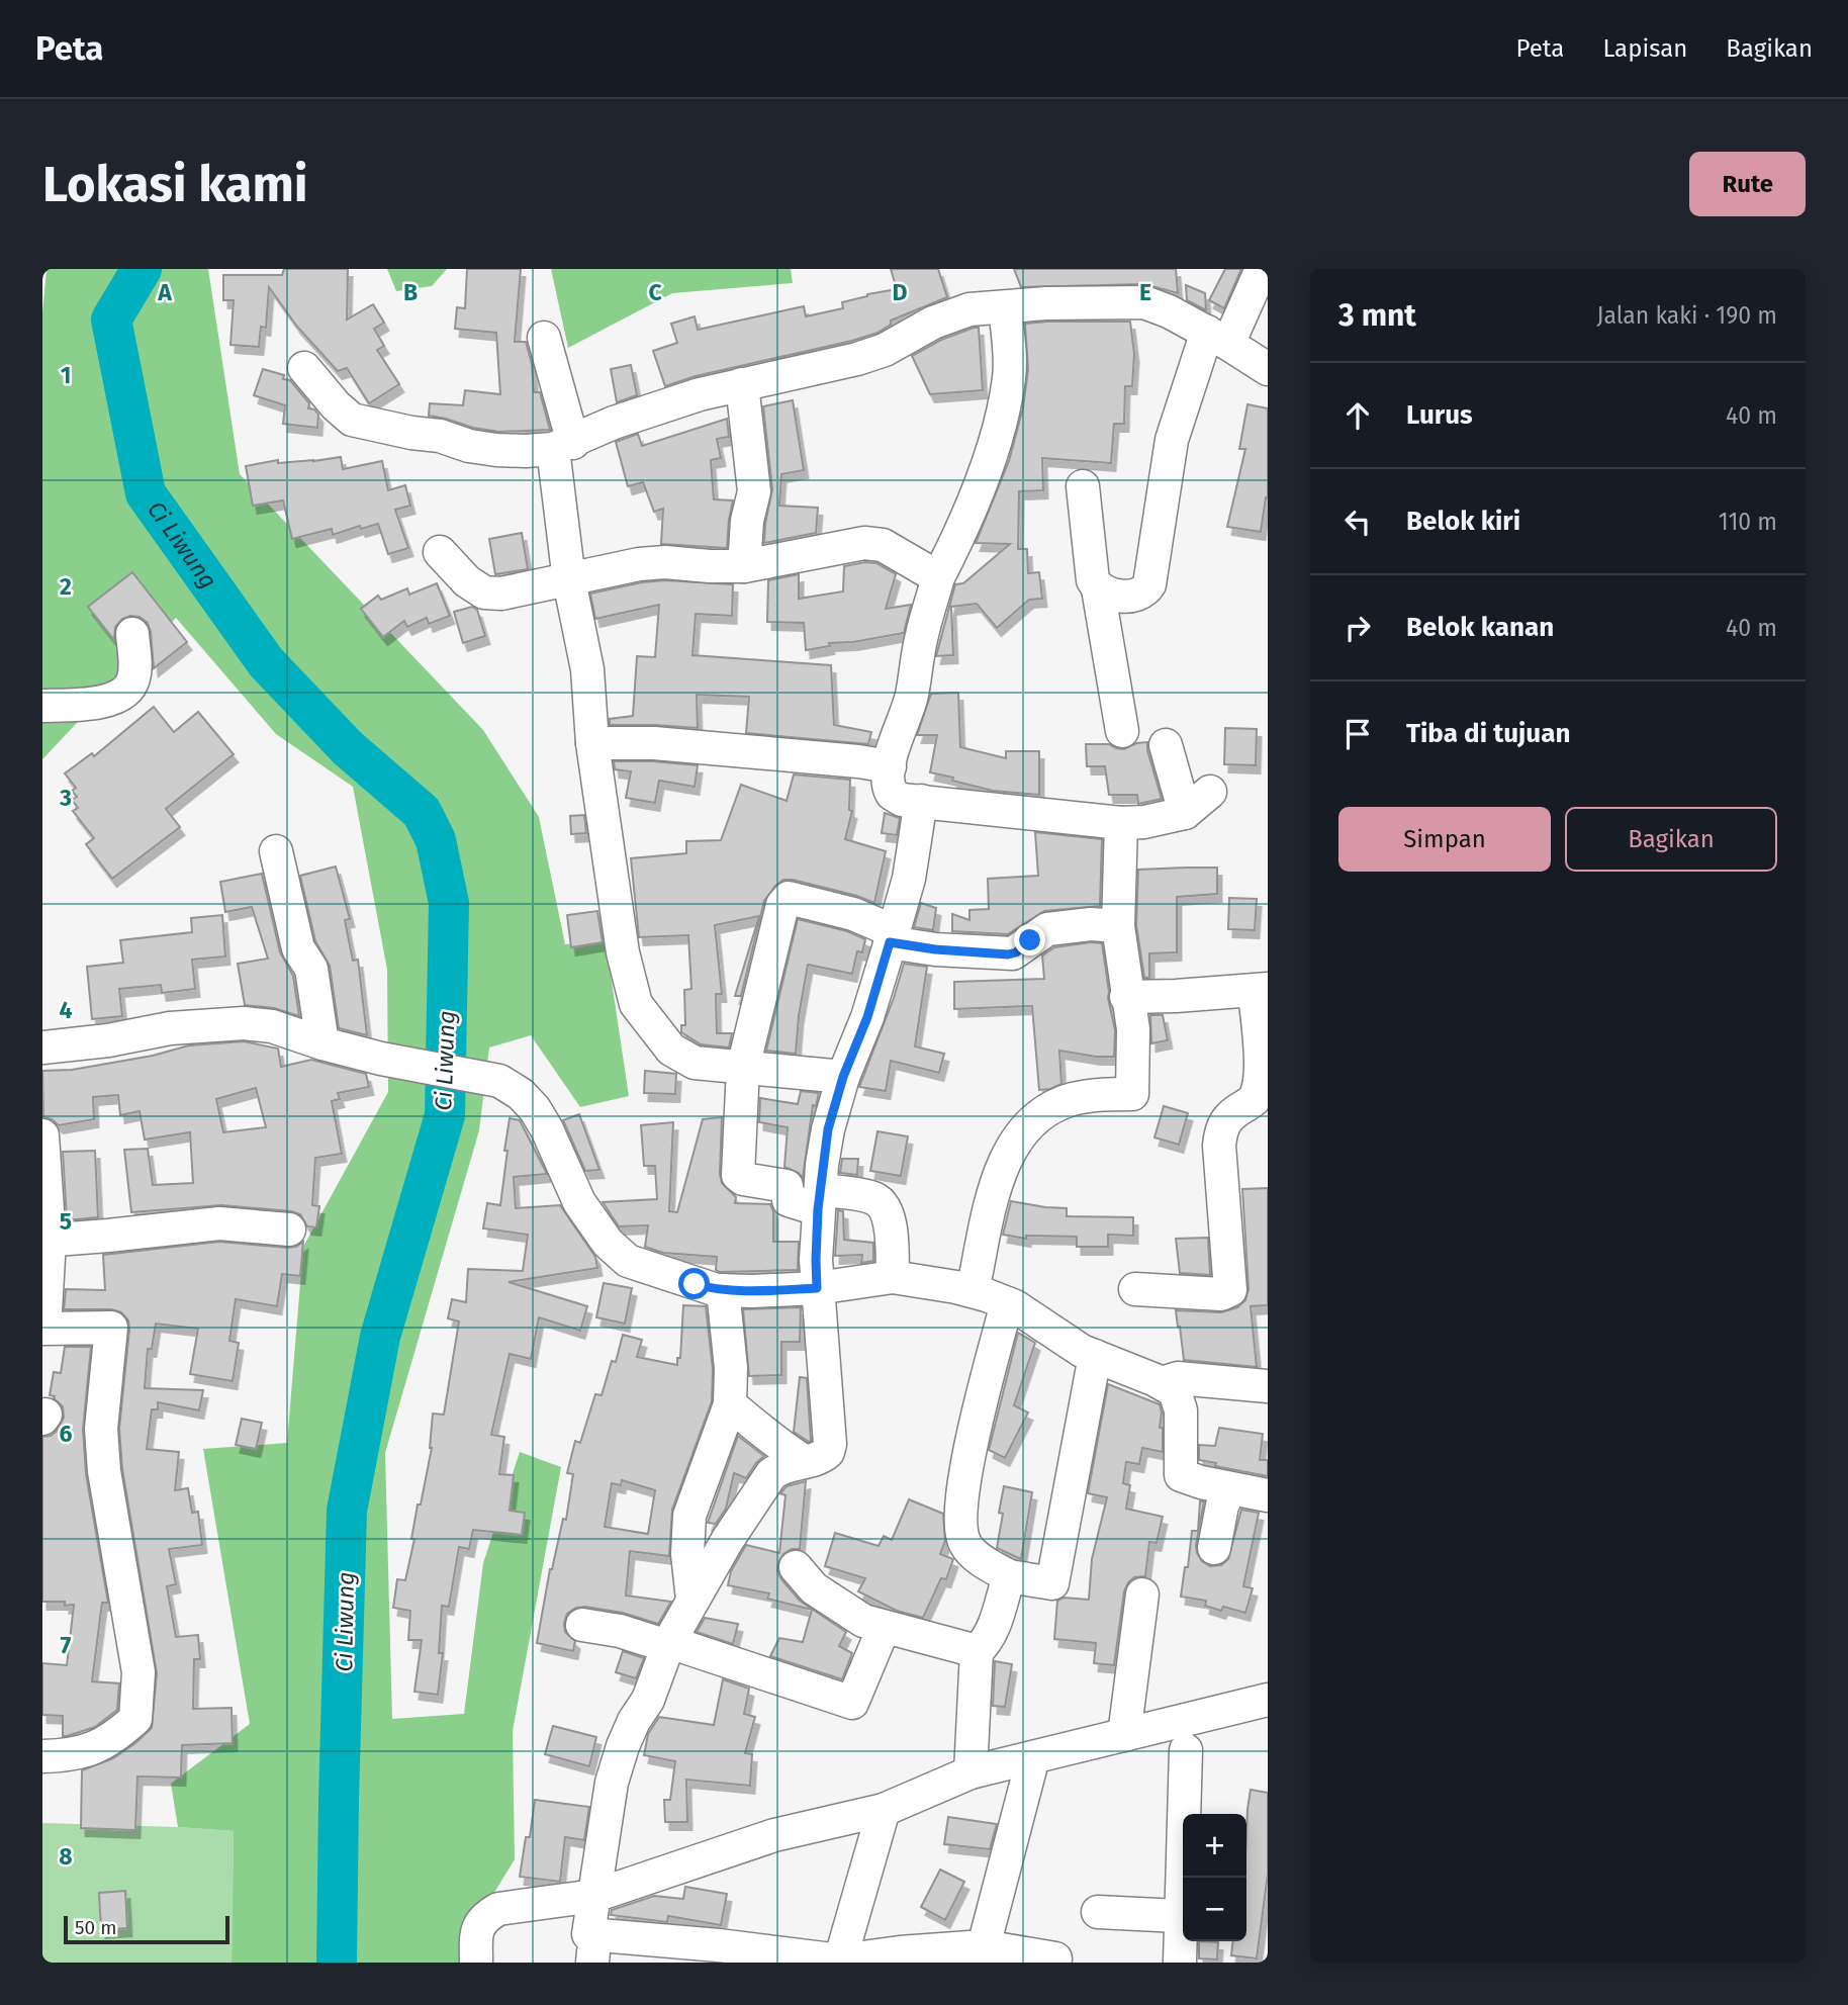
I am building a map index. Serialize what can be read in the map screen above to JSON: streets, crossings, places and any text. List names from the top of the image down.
{
  "water": ["Ci Liwung"],
  "scale_bar": "50 m",
  "page": {
    "header": "Peta",
    "nav": ["Peta", "Lapisan", "Bagikan"],
    "buttons": [
      "Rute",
      ["Simpan", "Bagikan"]
    ],
    "title": "Lokasi kami",
    "heading": ["3 mnt", "Jalan kaki · 190 m"],
    "list": [
      ["Lurus", "40 m"],
      ["Belok kiri", "110 m"],
      ["Belok kanan", "40 m"],
      "Tiba di tujuan"
    ],
    "map_buttons": ["+", "−"],
    "scale": "50 m"
  },
  "grid": {
    "columns": [
      "A",
      "B",
      "C",
      "D",
      "E"
    ],
    "rows": [
      "1",
      "2",
      "3",
      "4",
      "5",
      "6",
      "7",
      "8"
    ]
  }
}
